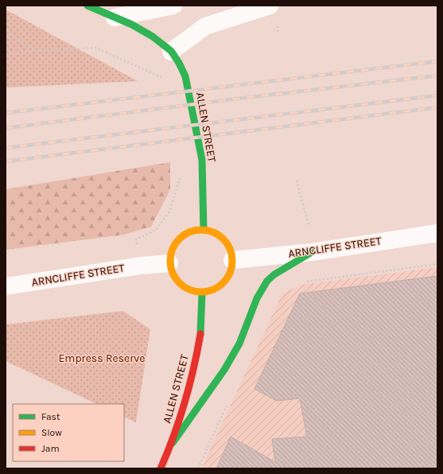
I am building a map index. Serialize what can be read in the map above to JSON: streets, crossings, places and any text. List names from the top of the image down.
{
  "streets": {
    "street": ["ALLEN STREET", "ARNCLIFFE STREET"]
  },
  "crossings": [
    ["ALLEN STREET", "ARNCLIFFE STREET"]
  ],
  "parks": ["Empress Reserve"],
  "legend": ["Fast", "Slow", "Jam"]
}
